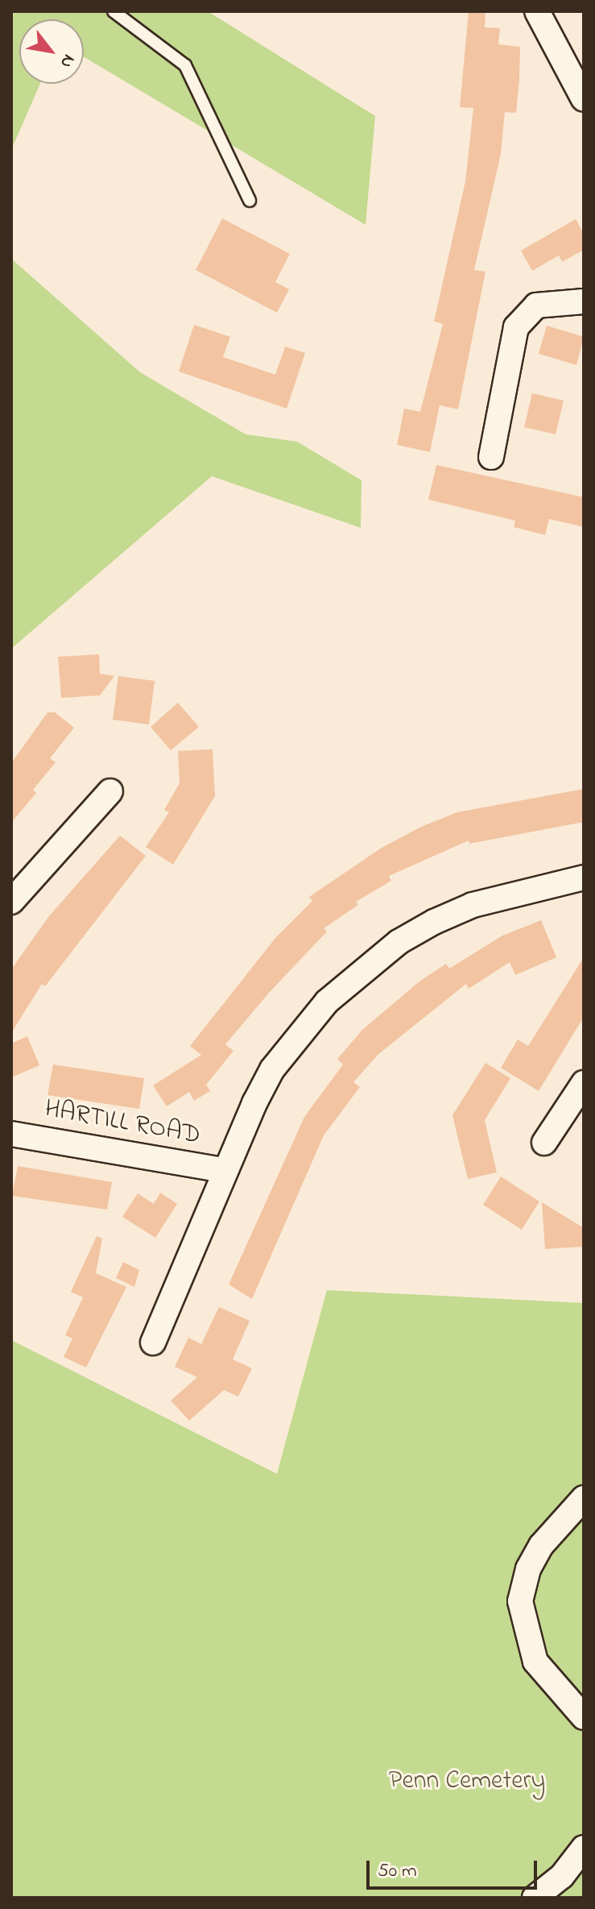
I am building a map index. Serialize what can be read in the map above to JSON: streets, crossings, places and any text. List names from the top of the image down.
{
  "streets": {
    "street": ["HARTILL ROAD"]
  },
  "parks": ["Penn Cemetery"],
  "scale_bar": "50 m",
  "north": "bottom right"
}
